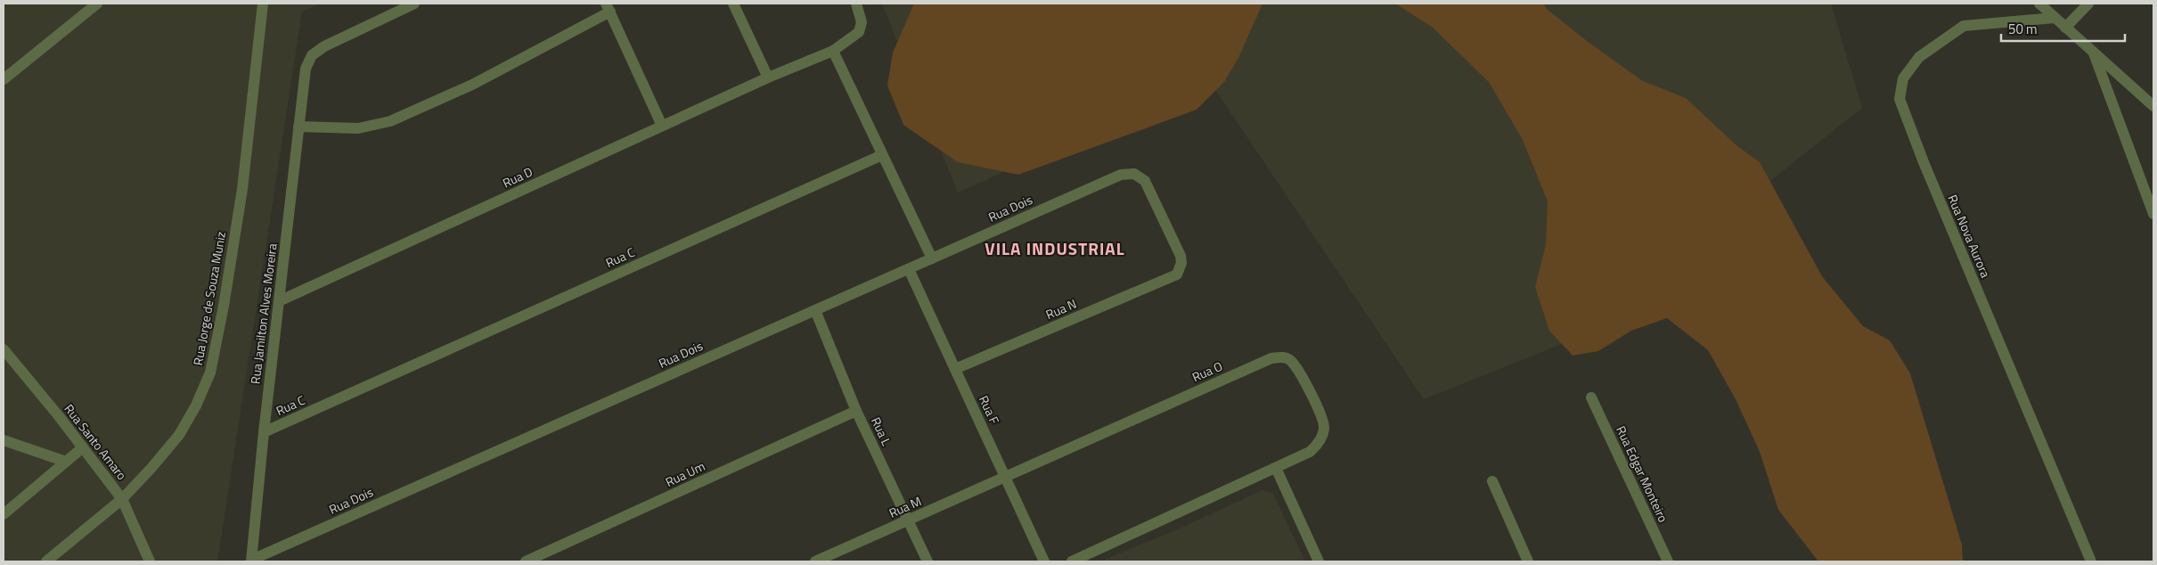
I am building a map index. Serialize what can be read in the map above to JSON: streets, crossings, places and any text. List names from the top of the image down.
{
  "streets": {
    "street": [
      "Rua D",
      "Rua Dois",
      "Rua Nova Aurora",
      "Rua C",
      "Rua Jorge de Souza Muniz",
      "Rua N",
      "Rua Jamilton Alves Moreira",
      "Rua O",
      "Rua F",
      "Rua L",
      "Rua Santo Amaro",
      "Rua Um",
      "Rua Edgar Monteiro",
      "Rua M"
    ]
  },
  "crossings": [
    ["Rua D", "Rua Jamilton Alves Moreira"],
    ["Rua Dois", "Rua N"],
    ["Rua Dois", "Rua Jamilton Alves Moreira"],
    ["Rua Dois", "Rua F"],
    ["Rua Dois", "Rua L"],
    ["Rua C", "Rua Jamilton Alves Moreira"],
    ["Rua Jorge de Souza Muniz", "Rua Santo Amaro"],
    ["Rua N", "Rua F"],
    ["Rua O", "Rua F"],
    ["Rua O", "Rua M"],
    ["Rua F", "Rua M"],
    ["Rua L", "Rua Um"],
    ["Rua L", "Rua M"]
  ],
  "districts": ["VILA INDUSTRIAL"],
  "scale_bar": "50 m"
}
